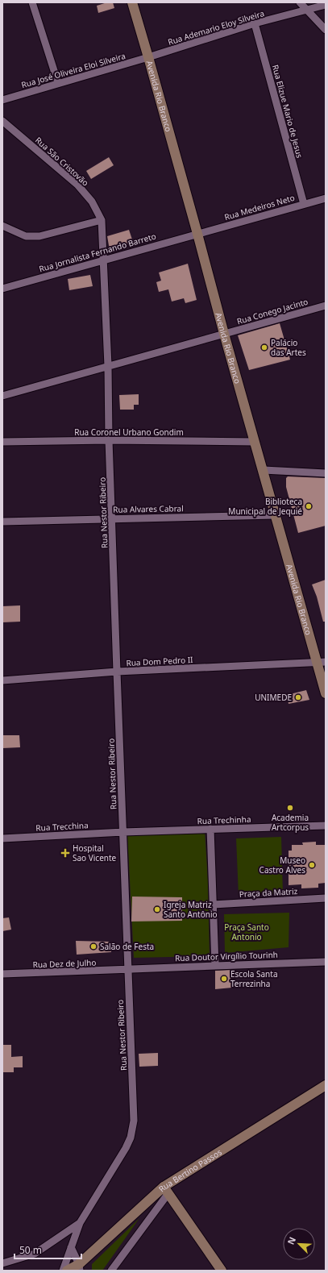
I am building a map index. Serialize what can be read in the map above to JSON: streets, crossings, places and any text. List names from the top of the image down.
{
  "streets": {
    "main road": ["Avenida Rio Branco", "Rua Bertino Passos"],
    "street": [
      "Rua Ademario Eloy Silveira",
      "Rua José Oliveira Eloi Silveira",
      "Rua Elizue Mario de Jesus",
      "Rua São Cristovão",
      "Rua Medeiros Neto",
      "Rua Jornalista Fernando Barreto",
      "Rua Conego Jacinto",
      "Rua Coronel Urbano Gondim",
      "Rua Alvares Cabral",
      "Rua Nestor Ribeiro",
      "Rua Dom Pedro II",
      "Rua Trechinha",
      "Rua Trecchina",
      "Praça da Matriz",
      "Rua Doutor Virgílio Tourinh",
      "Rua Dez de Julho"
    ]
  },
  "crossings": [
    ["Rua Ademario Eloy Silveira", "Rua José Oliveira Eloi Silveira"],
    ["Rua Ademario Eloy Silveira", "Avenida Rio Branco"],
    ["Rua Ademario Eloy Silveira", "Rua Elizue Mario de Jesus"],
    ["Rua José Oliveira Eloi Silveira", "Avenida Rio Branco"],
    ["Avenida Rio Branco", "Rua Medeiros Neto"],
    ["Avenida Rio Branco", "Rua Jornalista Fernando Barreto"],
    ["Avenida Rio Branco", "Rua Conego Jacinto"],
    ["Avenida Rio Branco", "Rua Coronel Urbano Gondim"],
    ["Avenida Rio Branco", "Rua Alvares Cabral"],
    ["Avenida Rio Branco", "Rua Dom Pedro II"],
    ["Rua Elizue Mario de Jesus", "Rua Medeiros Neto"],
    ["Rua São Cristovão", "Rua Jornalista Fernando Barreto"],
    ["Rua São Cristovão", "Rua Nestor Ribeiro"],
    ["Rua Medeiros Neto", "Rua Jornalista Fernando Barreto"],
    ["Rua Jornalista Fernando Barreto", "Rua Nestor Ribeiro"],
    ["Rua Conego Jacinto", "Rua Nestor Ribeiro"],
    ["Rua Coronel Urbano Gondim", "Rua Nestor Ribeiro"],
    ["Rua Alvares Cabral", "Rua Nestor Ribeiro"],
    ["Rua Nestor Ribeiro", "Rua Dom Pedro II"],
    ["Rua Nestor Ribeiro", "Rua Trechinha"],
    ["Rua Nestor Ribeiro", "Rua Trecchina"],
    ["Rua Nestor Ribeiro", "Rua Doutor Virgílio Tourinh"],
    ["Rua Nestor Ribeiro", "Rua Dez de Julho"],
    ["Rua Trechinha", "Rua Trecchina"],
    ["Rua Doutor Virgílio Tourinh", "Rua Dez de Julho"]
  ],
  "parks": ["Praça Santo Antonio"],
  "places": {
    "other": [
      "Palácio das Artes",
      "Biblioteca Municipal de Jequié",
      "UNIMEDE",
      "Academia Artcorpus",
      "Museo Castro Alves",
      "Igreja Matriz Santo Antônio",
      "Salão de Festa",
      "Escola Santa Terrezinha"
    ],
    "health": ["Hospital Sao Vicente"]
  },
  "scale_bar": "50 m",
  "north": "top left"
}
